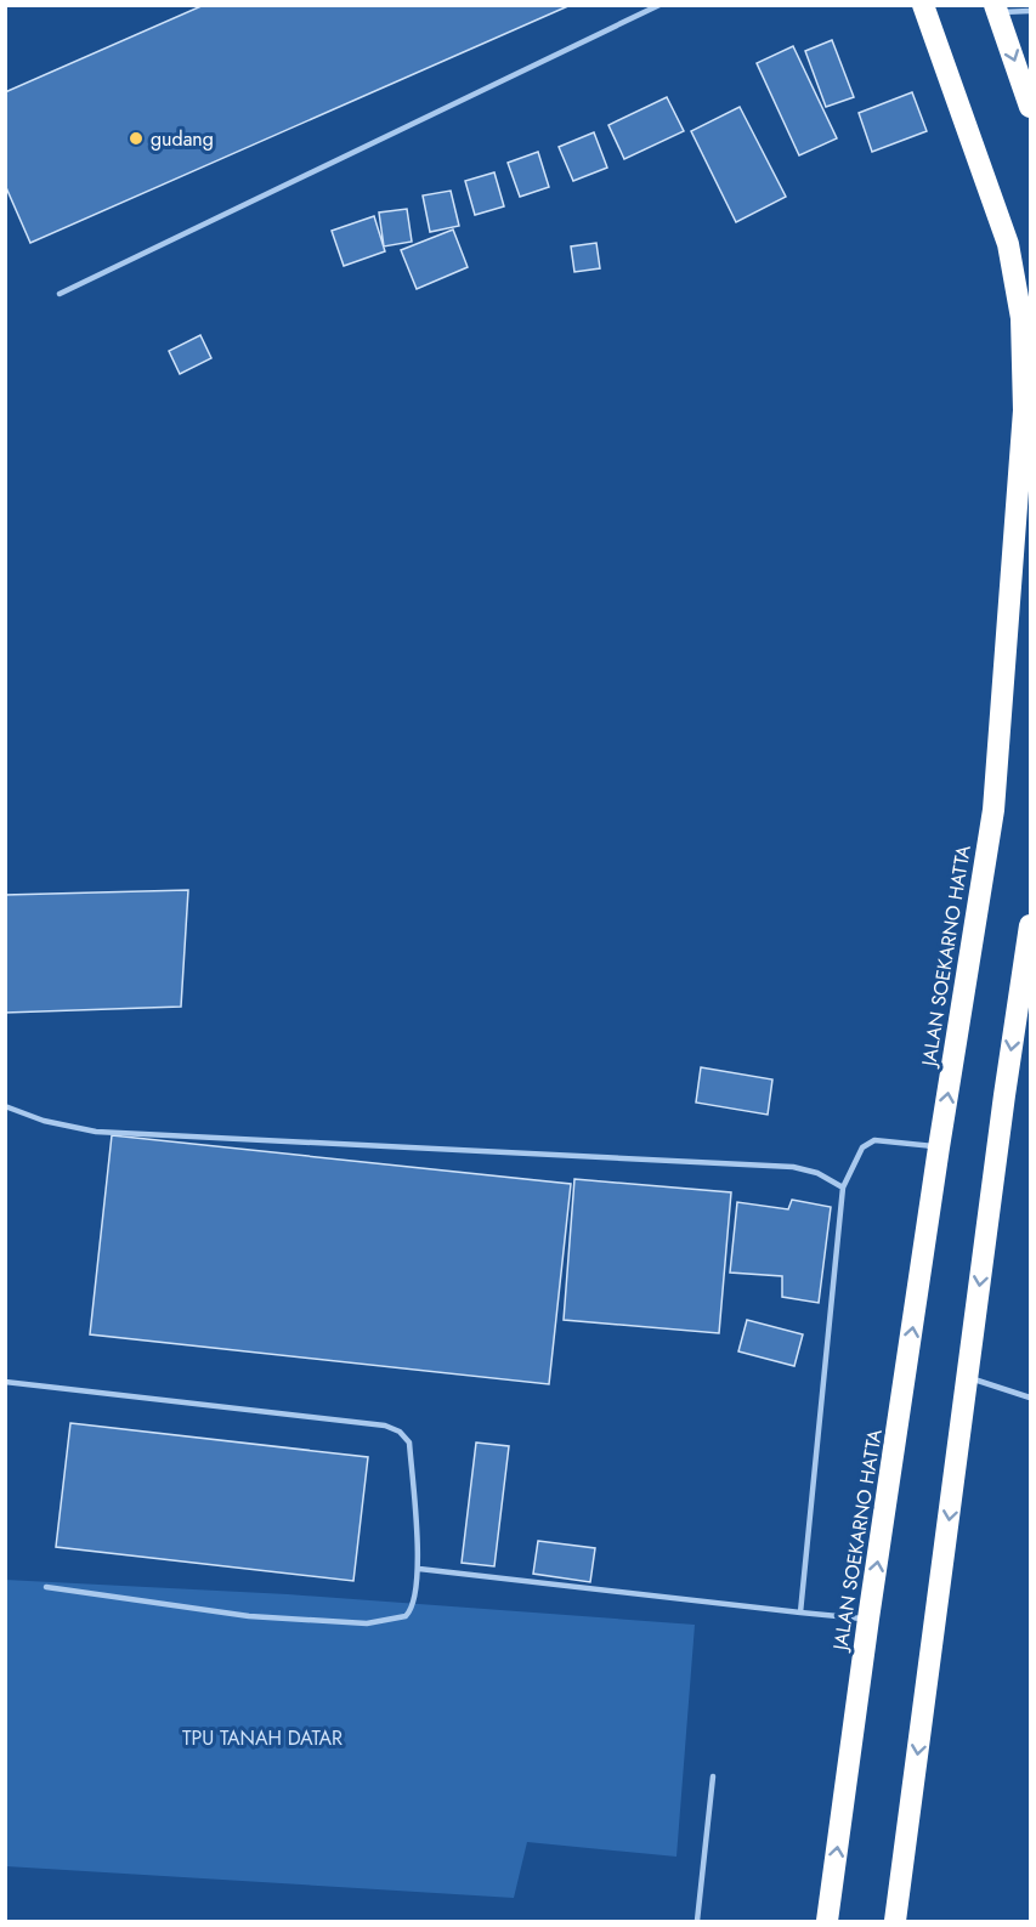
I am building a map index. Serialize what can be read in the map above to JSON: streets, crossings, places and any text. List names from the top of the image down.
{
  "streets": {
    "highway": ["JALAN SOEKARNO HATTA"]
  },
  "parks": ["TPU TANAH DATAR"],
  "places": ["gudang"]
}
